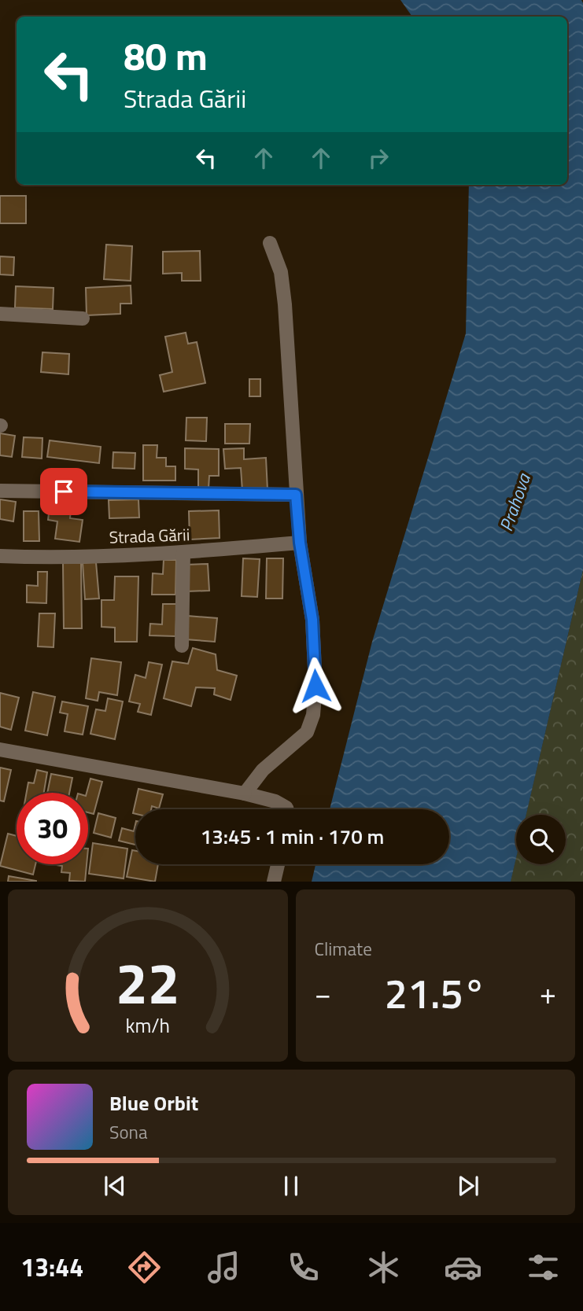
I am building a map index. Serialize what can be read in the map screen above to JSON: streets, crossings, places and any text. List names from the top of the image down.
{
  "streets": {
    "street": ["Strada Gării"]
  },
  "water": ["Prahova"],
  "page": {
    "turn": ["80 m", "Strada Gării"],
    "limit": "30",
    "trip": "13:45 · 1 min · 170 m",
    "tile": "Climate",
    "heat": ["−", "21.5°", "+"],
    "song": ["Blue Orbit", "Sona"],
    "tabs": "13:44",
    "gauge": ["22", "km/h"]
  }
}
